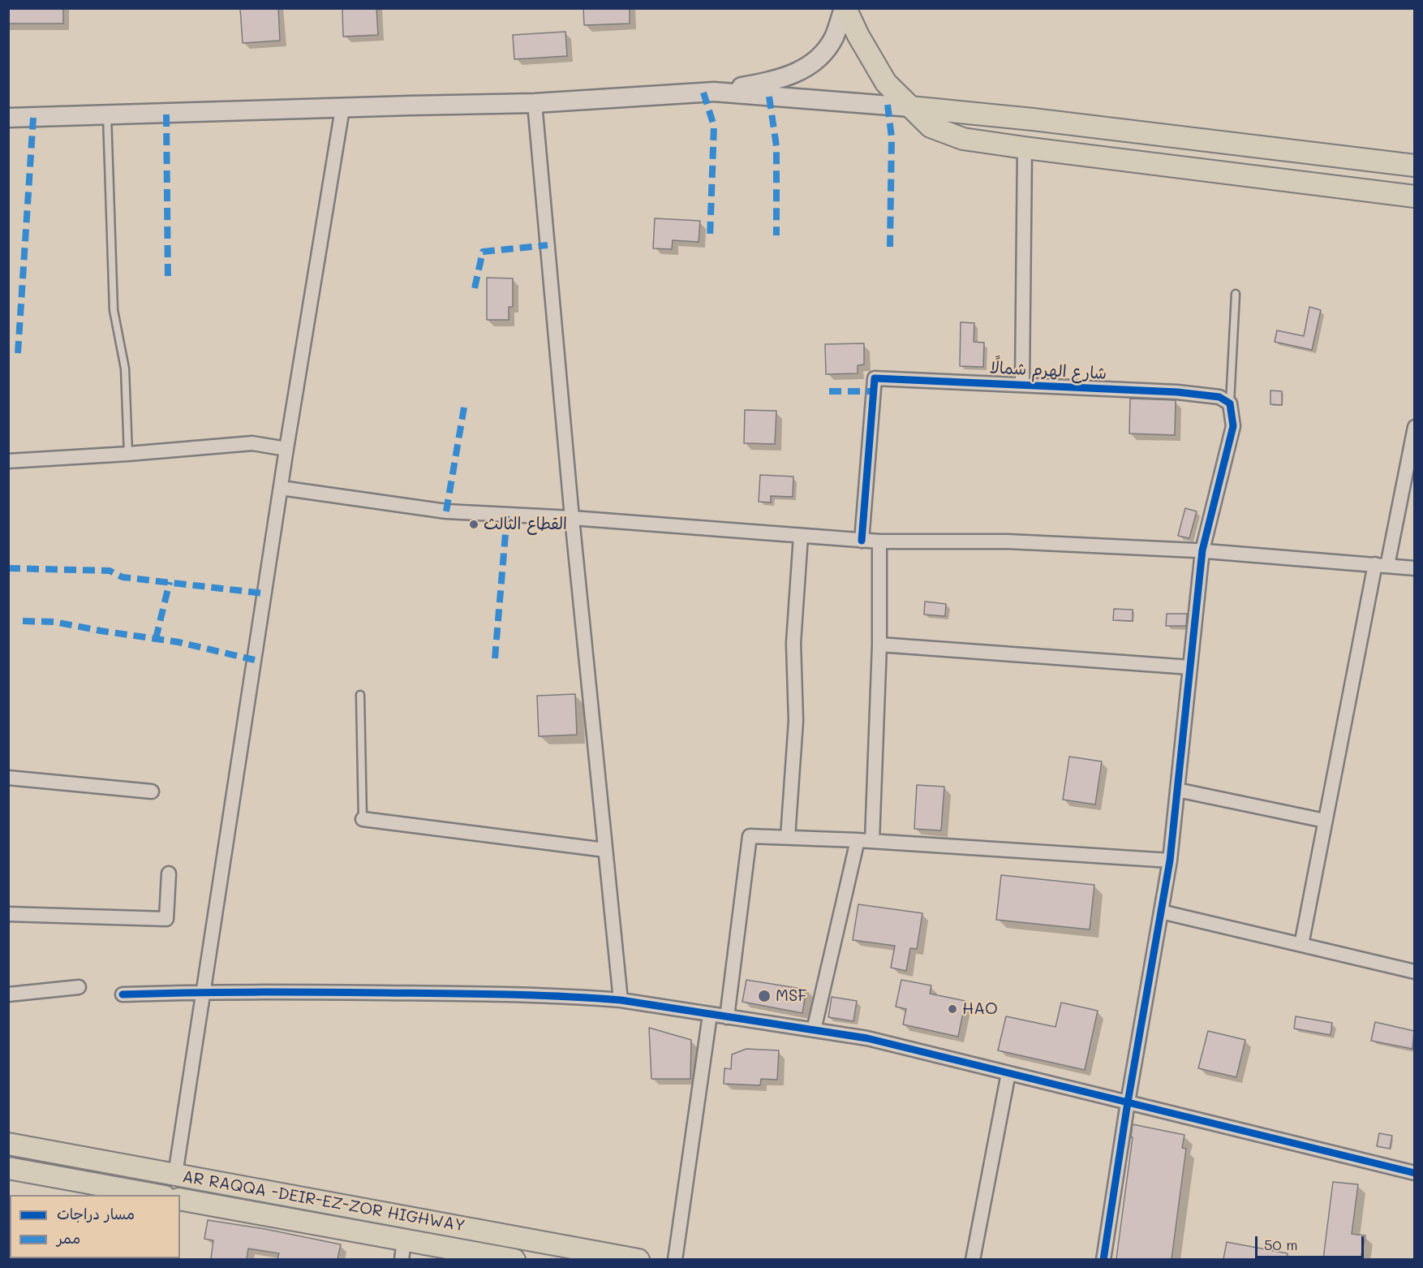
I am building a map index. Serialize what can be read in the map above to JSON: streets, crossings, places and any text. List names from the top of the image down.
{
  "streets": {
    "main road": ["AR RAQQA -DEIR-EZ-ZOR HIGHWAY"],
    "street": ["شارع الهرم شمالًا"]
  },
  "places": ["القطاع الثالث", "MSF", "HAO"],
  "legend": ["مسار دراجات", "ممر"],
  "scale_bar": "50 m"
}
